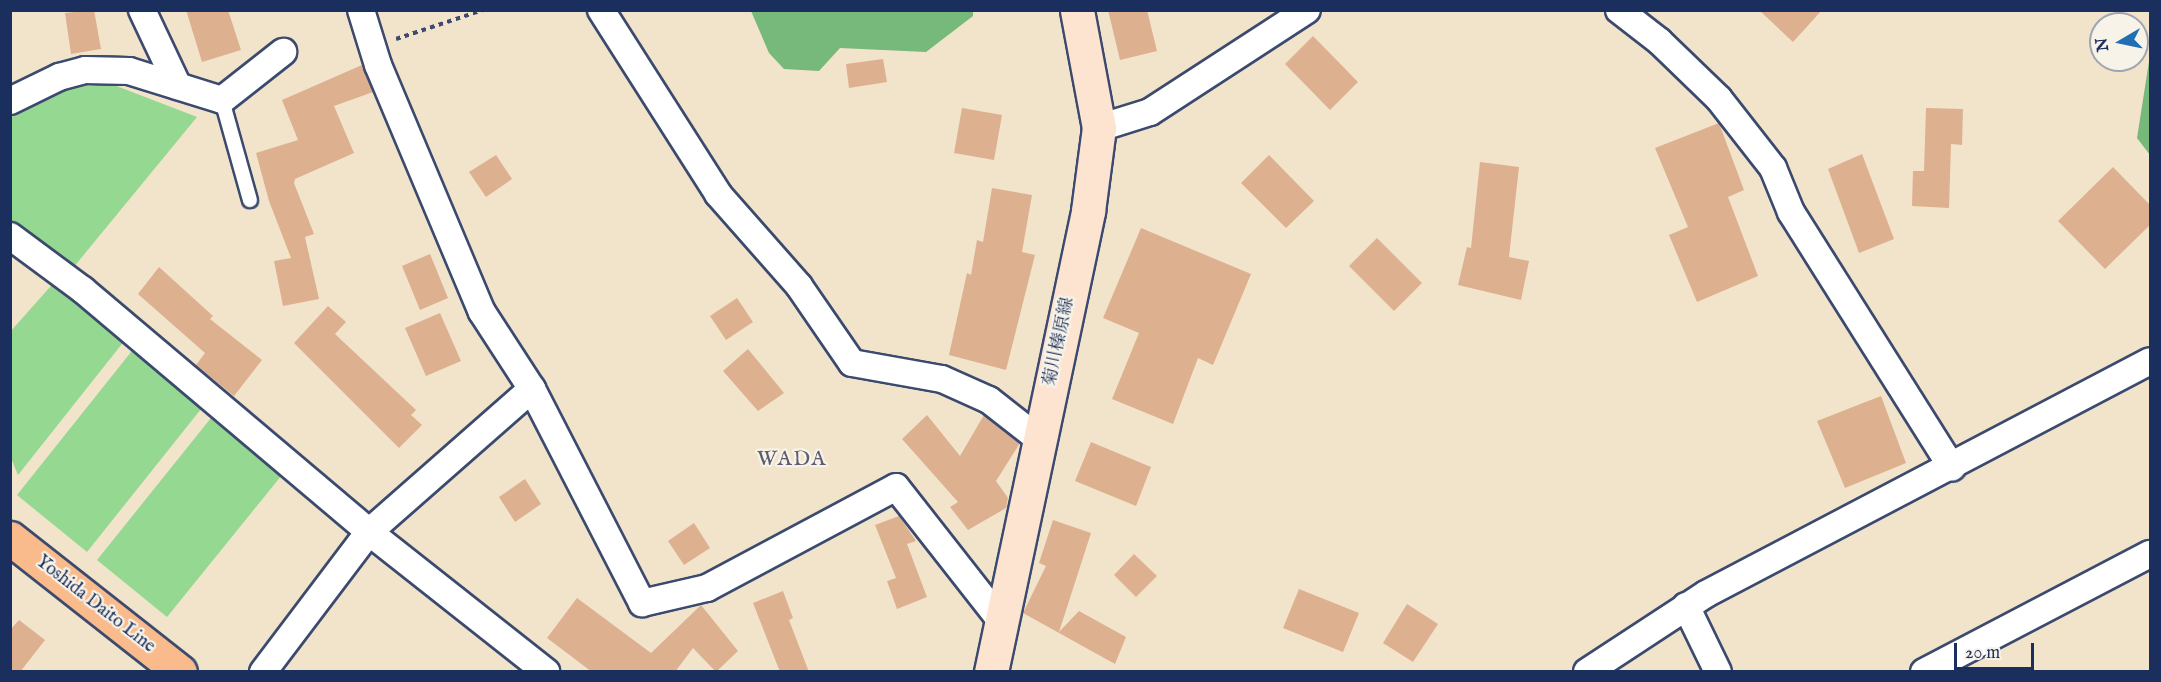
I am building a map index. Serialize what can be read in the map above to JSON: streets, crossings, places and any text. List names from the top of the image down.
{
  "streets": {
    "main road": ["菊川榛原線", "Yoshida Daito Line"]
  },
  "districts": ["WADA"],
  "scale_bar": "20 m",
  "north": "left"
}
